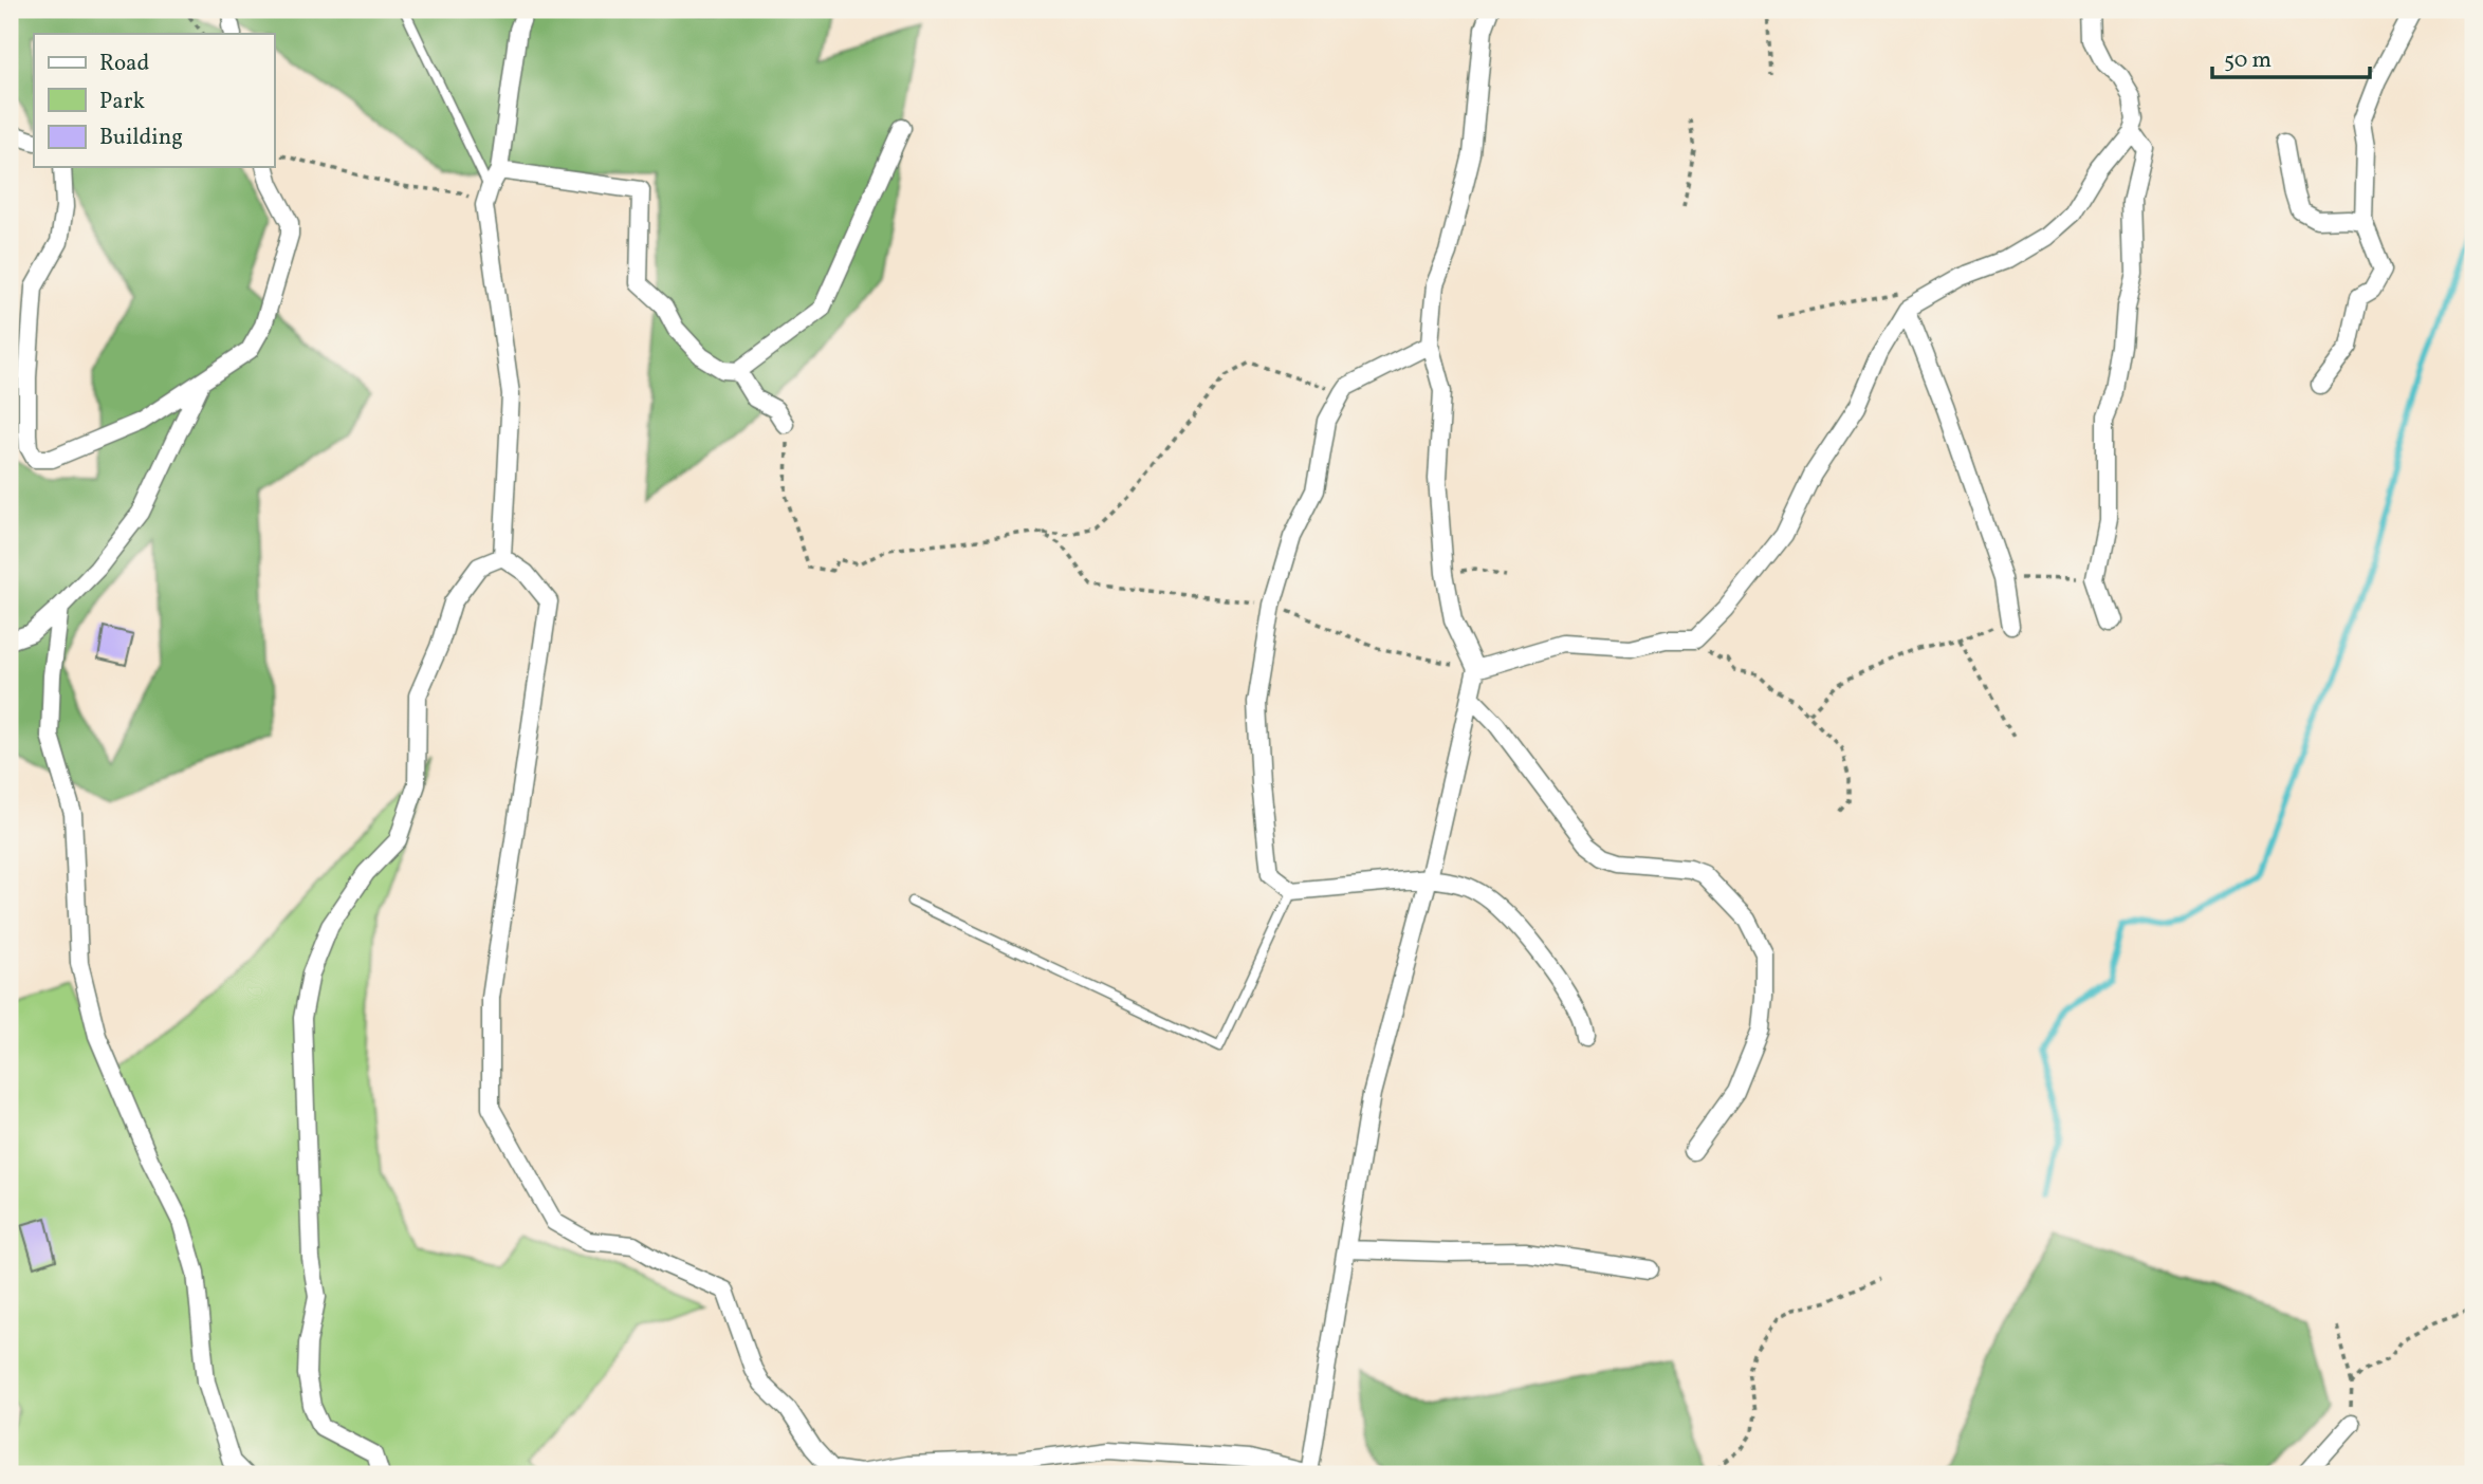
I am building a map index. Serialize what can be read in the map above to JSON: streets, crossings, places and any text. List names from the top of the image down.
{
  "legend": ["Road", "Park", "Building"],
  "scale_bar": "50 m"
}
